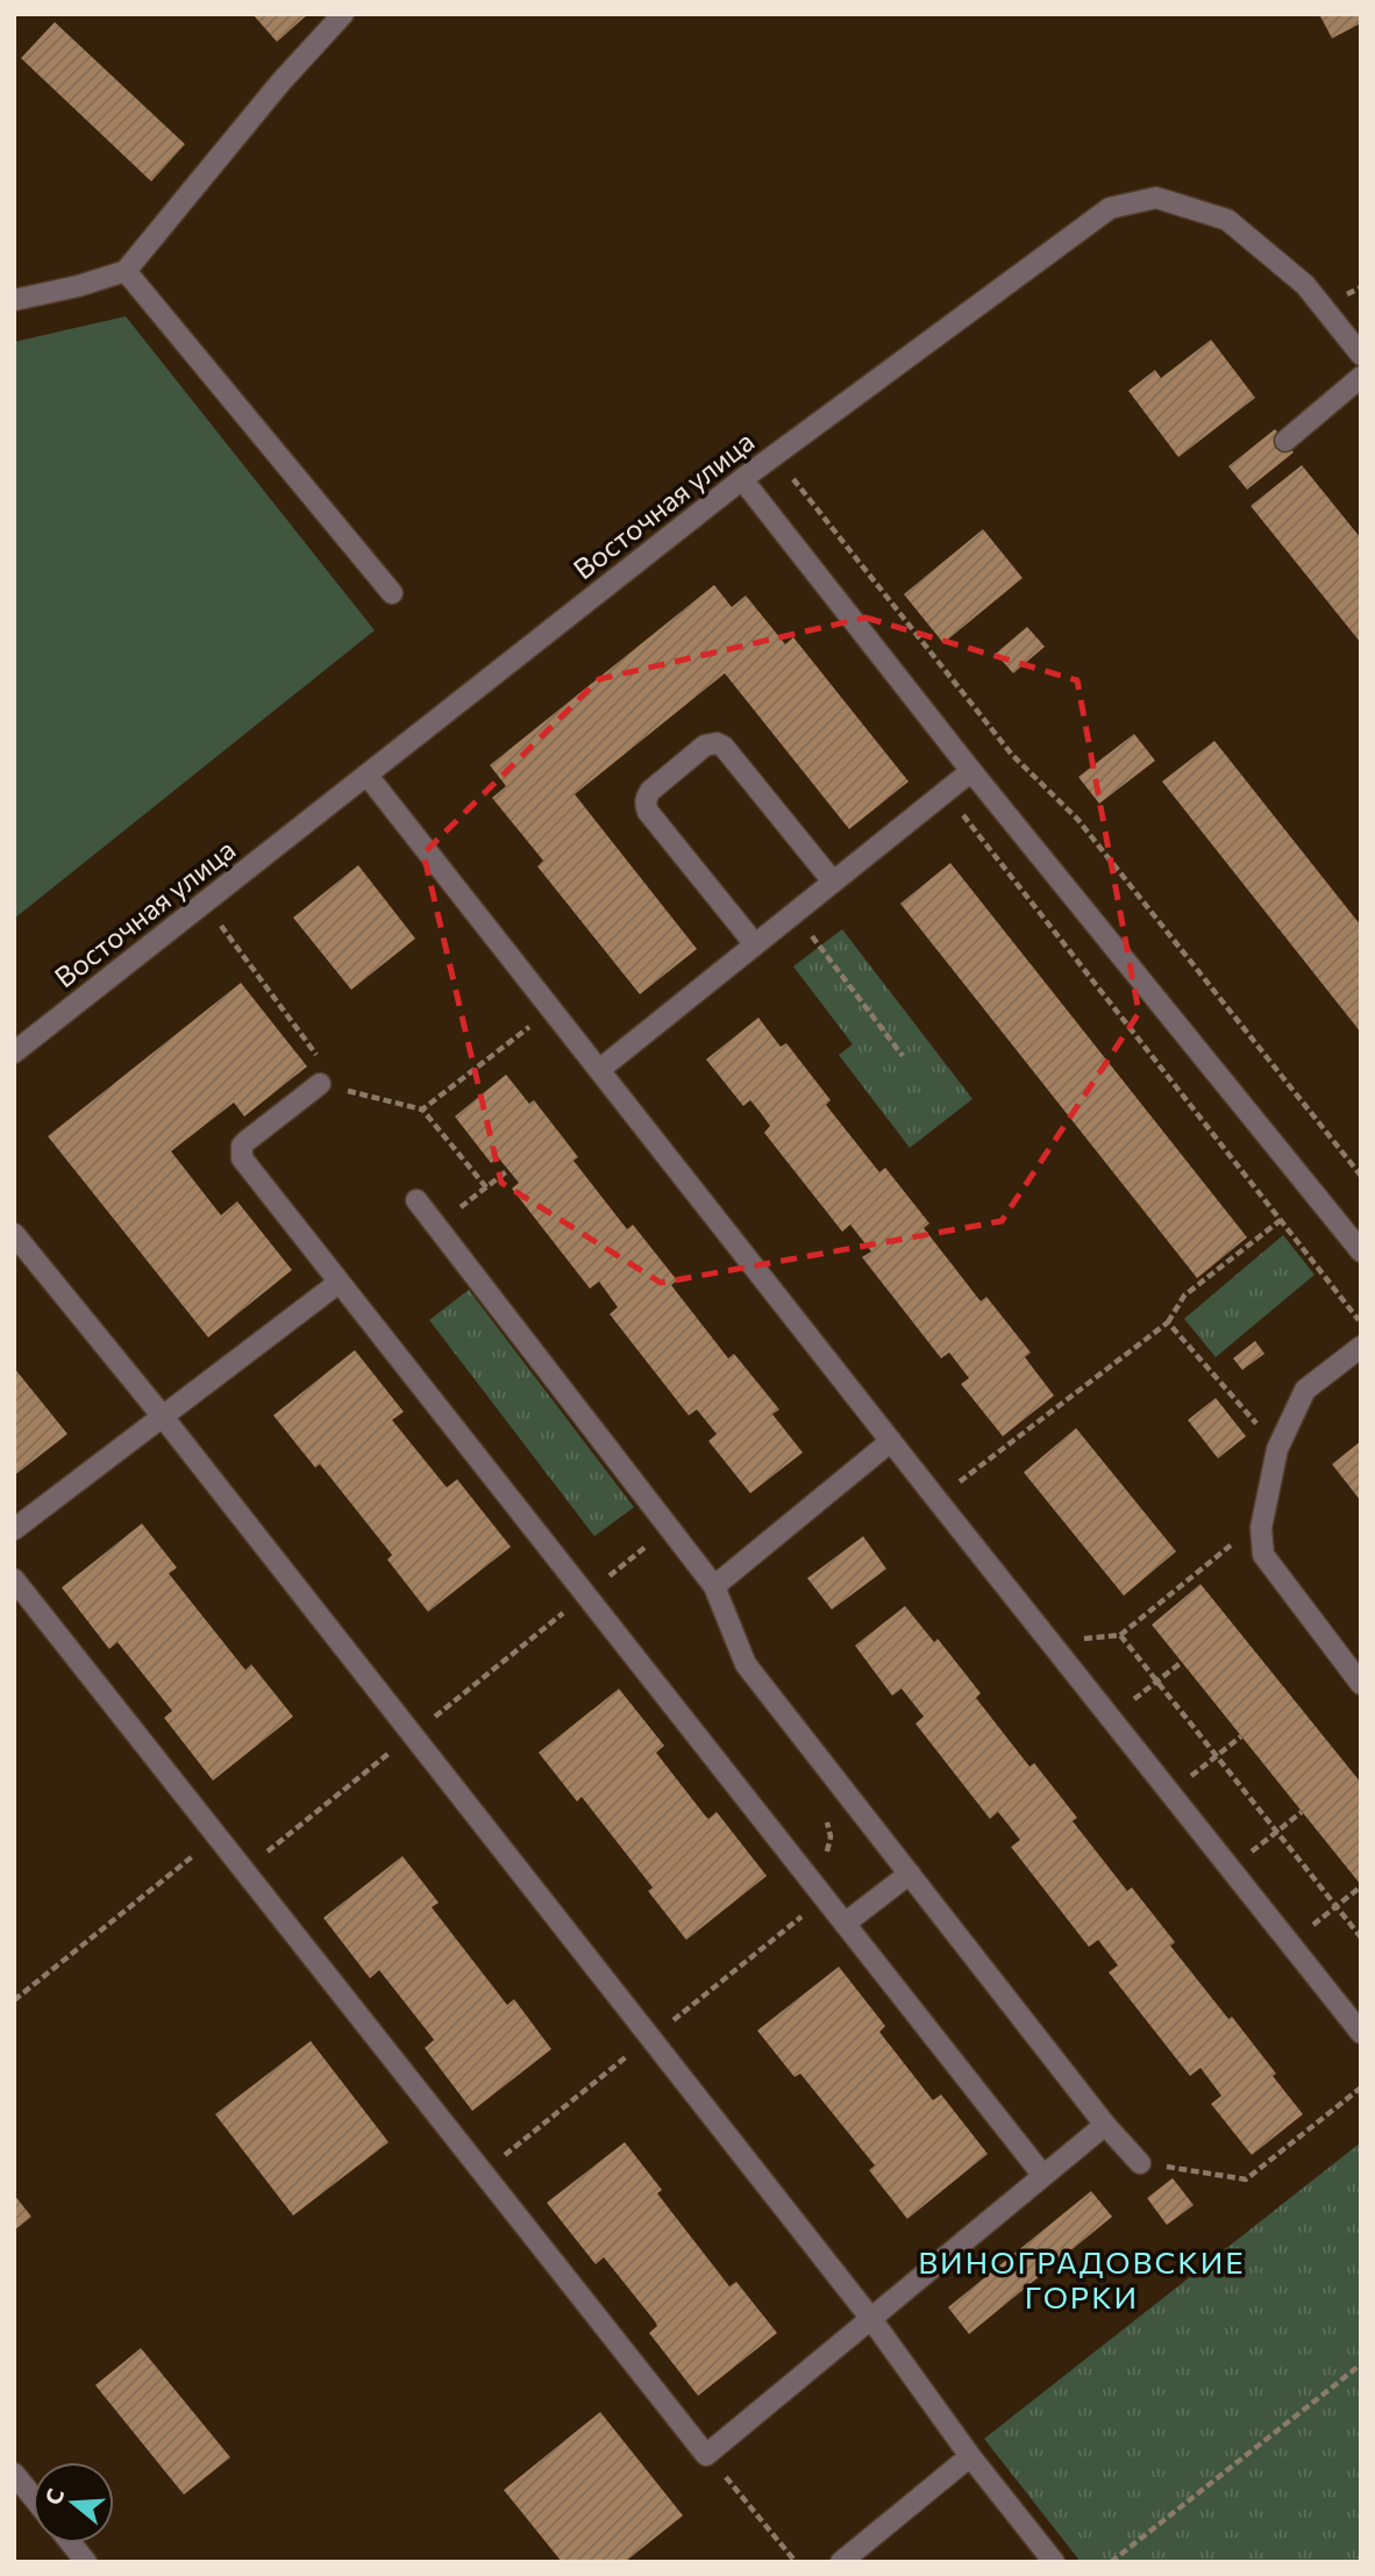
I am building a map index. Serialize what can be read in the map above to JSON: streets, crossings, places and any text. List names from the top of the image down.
{
  "streets": {
    "street": ["Восточная улица"]
  },
  "districts": ["ВИНОГРАДОВСКИЕ ГОРКИ"],
  "north": "left"
}
